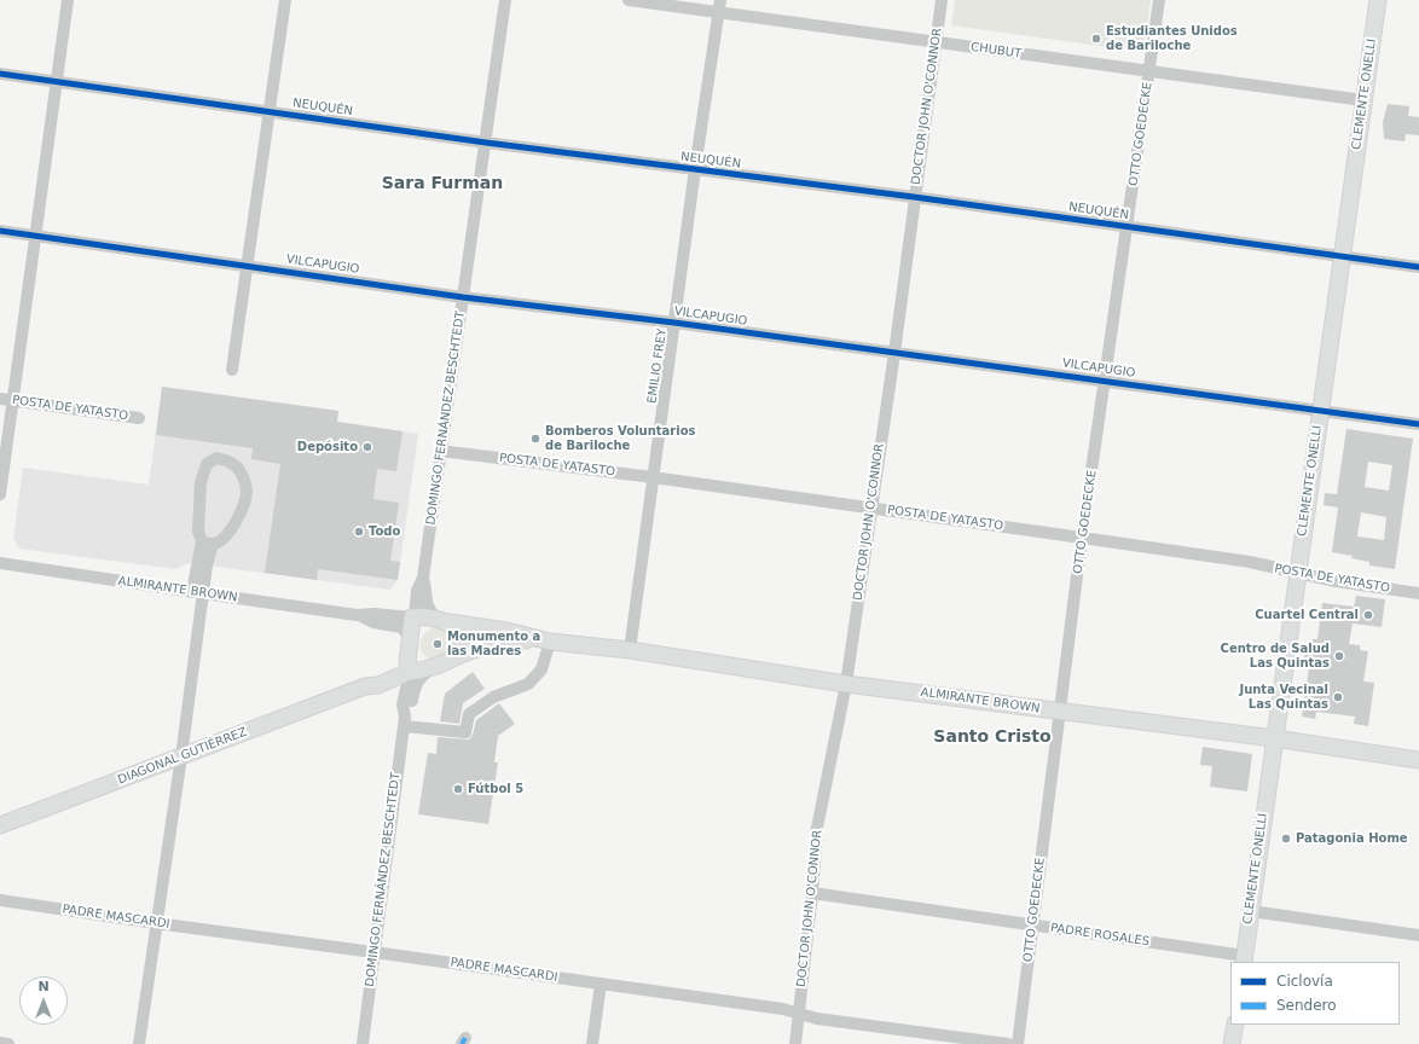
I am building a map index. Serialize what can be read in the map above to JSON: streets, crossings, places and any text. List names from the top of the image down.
{
  "streets": {
    "main road": ["CLEMENTE ONELLI", "ALMIRANTE BROWN", "DIAGONAL GUTIÉRREZ"],
    "street": [
      "CHUBUT",
      "DOCTOR JOHN O'CONNOR",
      "NEUQUÉN",
      "OTTO GOEDECKE",
      "VILCAPUGIO",
      "EMILIO FREY",
      "POSTA DE YATASTO",
      "DOMINGO FERNÁNDEZ BESCHTEDT",
      "PADRE MASCARDI",
      "PADRE ROSALES"
    ]
  },
  "crossings": [
    ["CHUBUT", "CLEMENTE ONELLI"],
    ["CHUBUT", "DOCTOR JOHN O'CONNOR"],
    ["CHUBUT", "OTTO GOEDECKE"],
    ["CHUBUT", "EMILIO FREY"],
    ["CLEMENTE ONELLI", "NEUQUÉN"],
    ["CLEMENTE ONELLI", "VILCAPUGIO"],
    ["CLEMENTE ONELLI", "POSTA DE YATASTO"],
    ["CLEMENTE ONELLI", "ALMIRANTE BROWN"],
    ["CLEMENTE ONELLI", "PADRE ROSALES"],
    ["DOCTOR JOHN O'CONNOR", "NEUQUÉN"],
    ["DOCTOR JOHN O'CONNOR", "VILCAPUGIO"],
    ["DOCTOR JOHN O'CONNOR", "POSTA DE YATASTO"],
    ["DOCTOR JOHN O'CONNOR", "ALMIRANTE BROWN"],
    ["DOCTOR JOHN O'CONNOR", "PADRE MASCARDI"],
    ["DOCTOR JOHN O'CONNOR", "PADRE ROSALES"],
    ["NEUQUÉN", "OTTO GOEDECKE"],
    ["NEUQUÉN", "EMILIO FREY"],
    ["NEUQUÉN", "DOMINGO FERNÁNDEZ BESCHTEDT"],
    ["OTTO GOEDECKE", "VILCAPUGIO"],
    ["OTTO GOEDECKE", "POSTA DE YATASTO"],
    ["OTTO GOEDECKE", "ALMIRANTE BROWN"],
    ["OTTO GOEDECKE", "PADRE ROSALES"],
    ["VILCAPUGIO", "EMILIO FREY"],
    ["VILCAPUGIO", "DOMINGO FERNÁNDEZ BESCHTEDT"],
    ["EMILIO FREY", "POSTA DE YATASTO"],
    ["EMILIO FREY", "ALMIRANTE BROWN"],
    ["POSTA DE YATASTO", "DOMINGO FERNÁNDEZ BESCHTEDT"],
    ["DOMINGO FERNÁNDEZ BESCHTEDT", "ALMIRANTE BROWN"],
    ["DOMINGO FERNÁNDEZ BESCHTEDT", "DIAGONAL GUTIÉRREZ"],
    ["DOMINGO FERNÁNDEZ BESCHTEDT", "PADRE MASCARDI"],
    ["ALMIRANTE BROWN", "DIAGONAL GUTIÉRREZ"]
  ],
  "districts": ["Sara Furman", "Santo Cristo"],
  "places": [
    "Estudiantes Unidos de Bariloche",
    "Bomberos Voluntarios de Bariloche",
    "Depósito",
    "Todo",
    "Cuartel Central",
    "Monumento a las Madres",
    "Centro de Salud Las Quintas",
    "Junta Vecinal Las Quintas",
    "Fútbol 5",
    "Patagonia Home"
  ],
  "legend": ["Ciclovía", "Sendero"],
  "north": "top"
}
